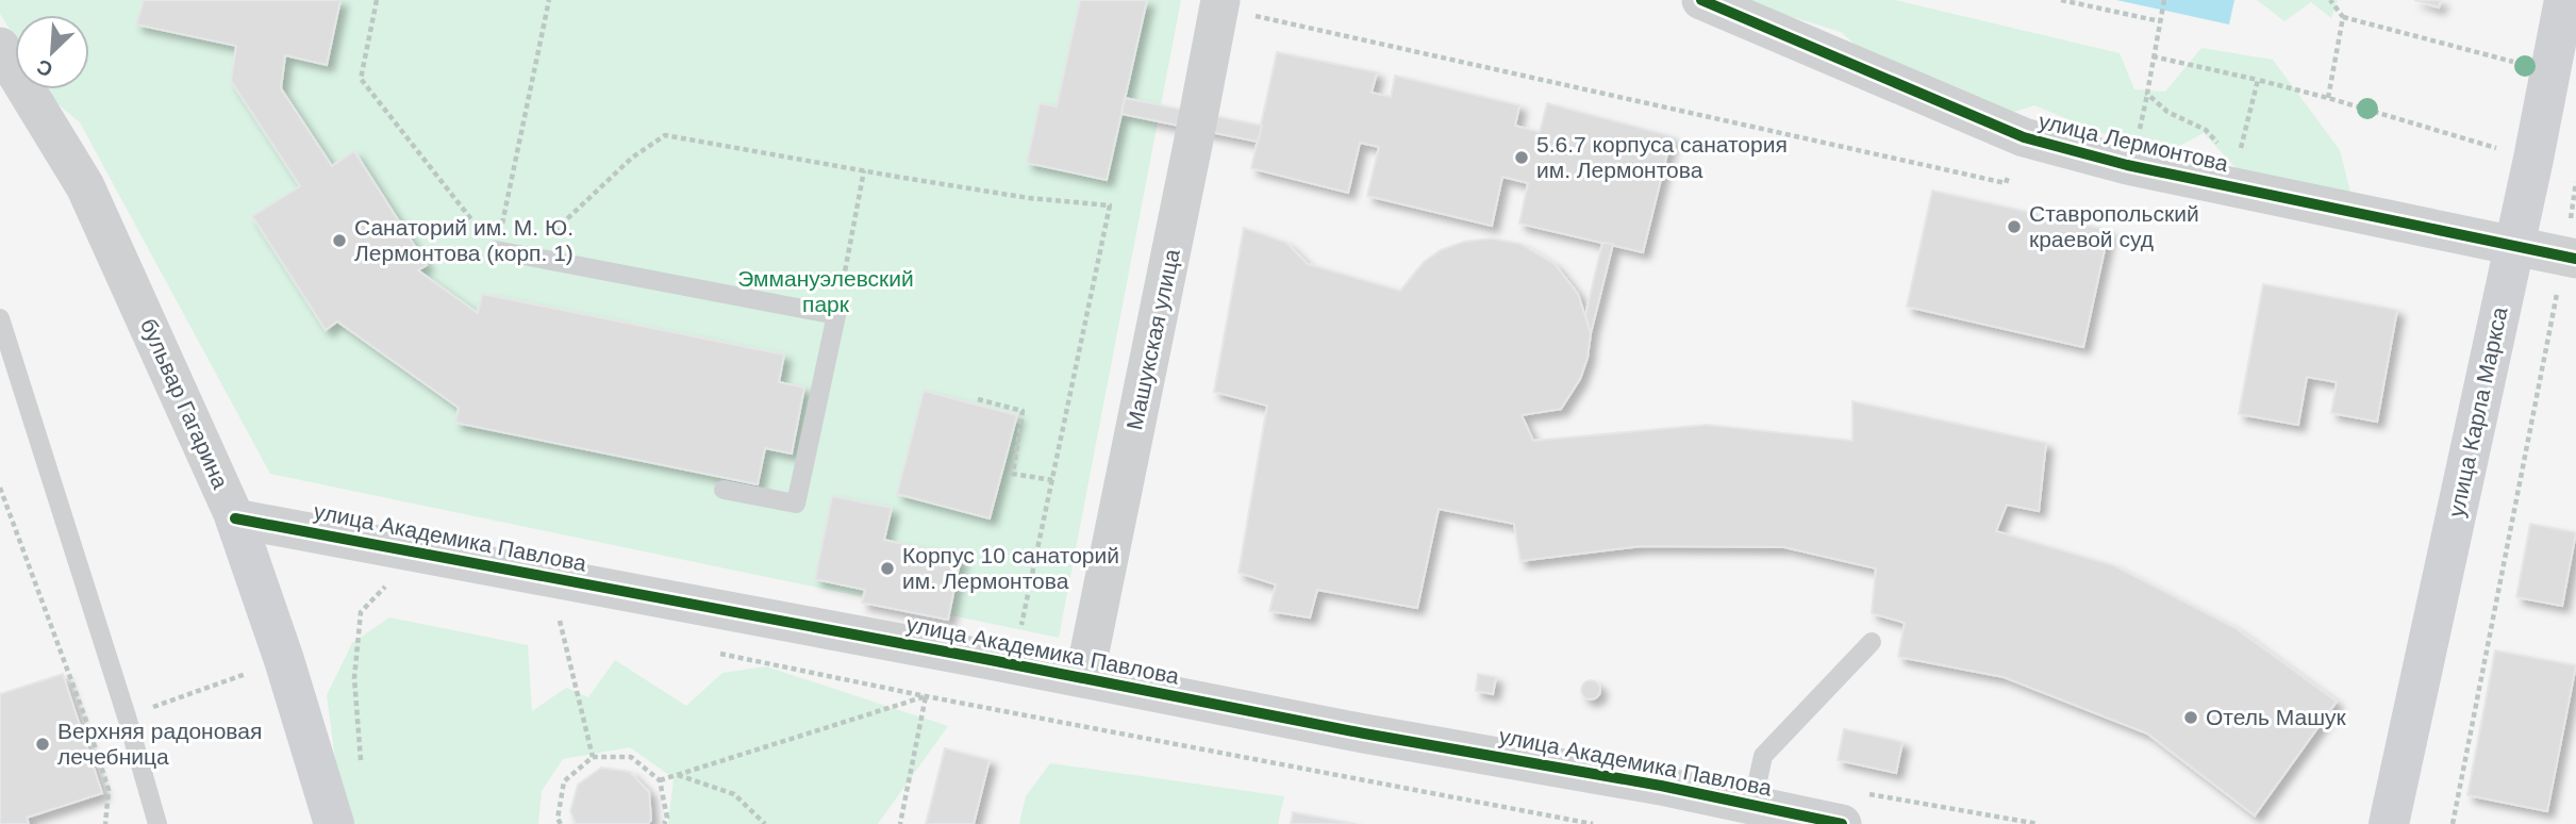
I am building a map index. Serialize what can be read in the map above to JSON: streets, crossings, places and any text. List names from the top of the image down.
{
  "streets": {
    "street": [
      "улица Лермонтова",
      "Машукская улица",
      "бульвар Гагарина",
      "улица Карла Маркса",
      "улица Академика Павлова"
    ]
  },
  "crossings": [
    ["улица Лермонтова", "улица Карла Маркса"],
    ["Машукская улица", "улица Академика Павлова"],
    ["бульвар Гагарина", "улица Академика Павлова"]
  ],
  "parks": ["Эммануэлевский парк"],
  "places": [
    "5.6.7 корпуса санатория им. Лермонтова",
    "Ставропольский краевой суд",
    "Санаторий им. М. Ю. Лермонтова (корп. 1)",
    "Корпус 10 санаторий им. Лермонтова",
    "Отель Машук",
    "Верхняя радоновая лечебница"
  ],
  "north": "bottom left"
}
